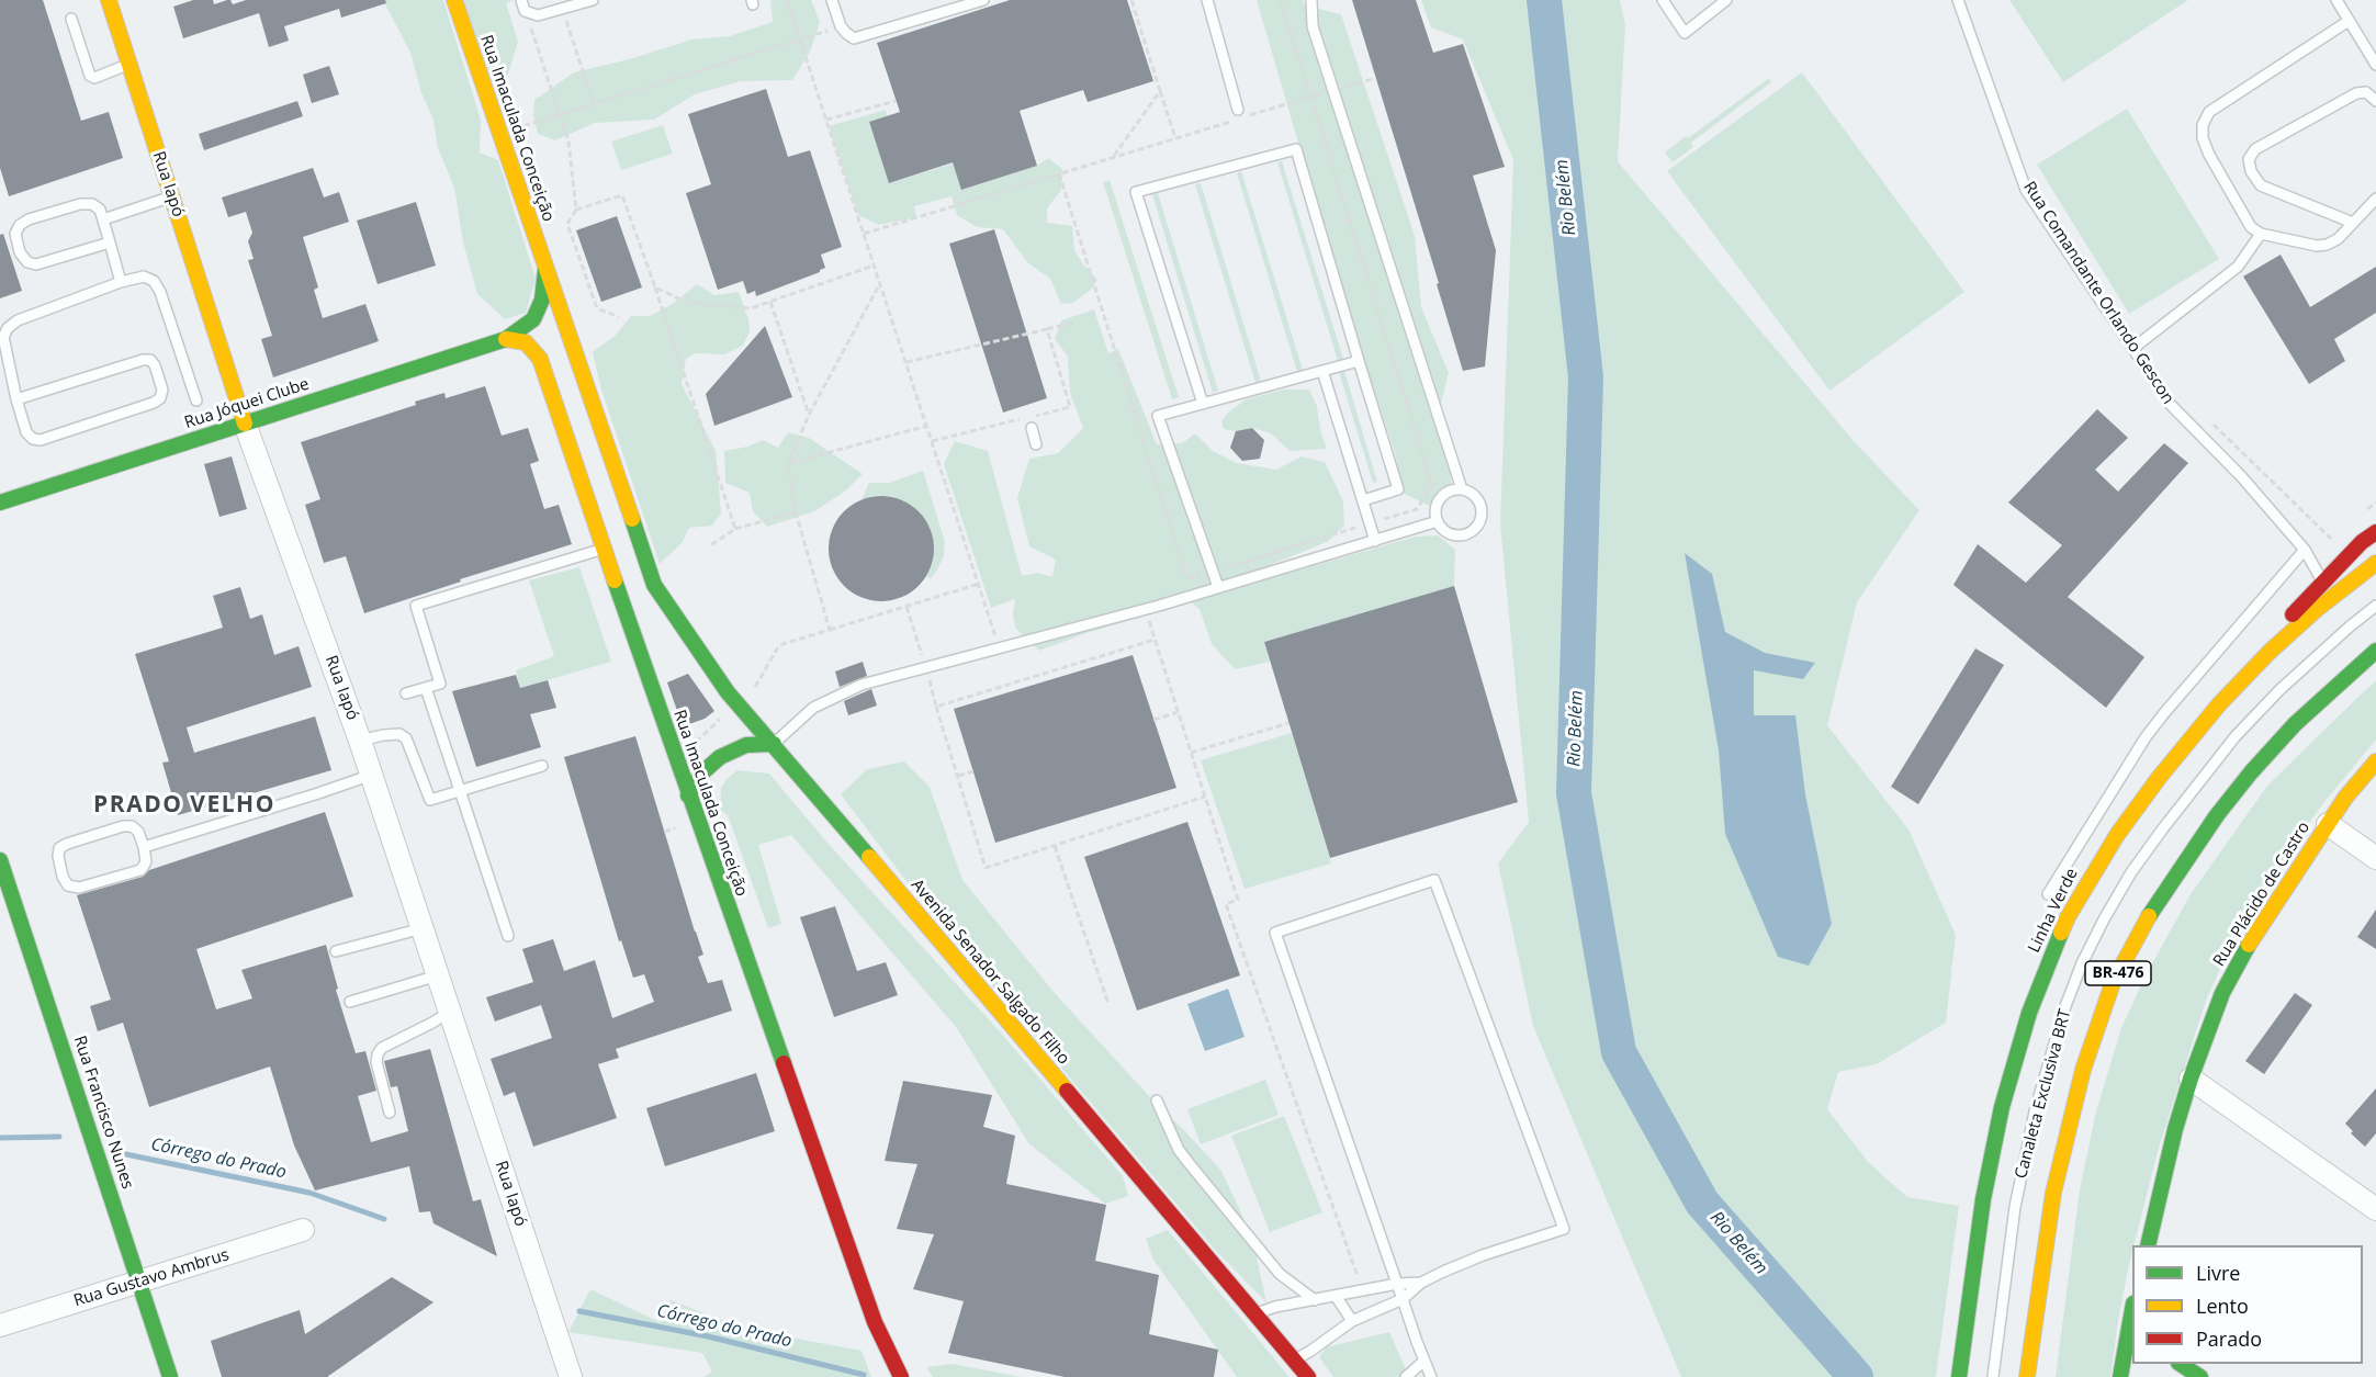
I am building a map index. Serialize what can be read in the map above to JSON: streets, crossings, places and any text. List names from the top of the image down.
{
  "streets": {
    "main road": [
      "Rua Imaculada Conceição",
      "Rua Iapó",
      "Rua Jóquei Clube",
      "Rua Plácido de Castro",
      "Linha Verde",
      "Avenida Senador Salgado Filho",
      "BR-476",
      "Rua Francisco Nunes"
    ],
    "street": ["Rua Gustavo Ambrus"],
    "lane": ["Rua Comandante Orlando Gescon", "Canaleta Exclusiva BRT"]
  },
  "crossings": [
    ["Rua Imaculada Conceição", "Rua Jóquei Clube"],
    ["Rua Imaculada Conceição", "Avenida Senador Salgado Filho"],
    ["Rua Iapó", "Rua Jóquei Clube"],
    ["Rua Francisco Nunes", "Rua Gustavo Ambrus"]
  ],
  "districts": ["PRADO VELHO"],
  "water": ["Rio Belém", "Córrego do Prado"],
  "legend": ["Livre", "Lento", "Parado"]
}
